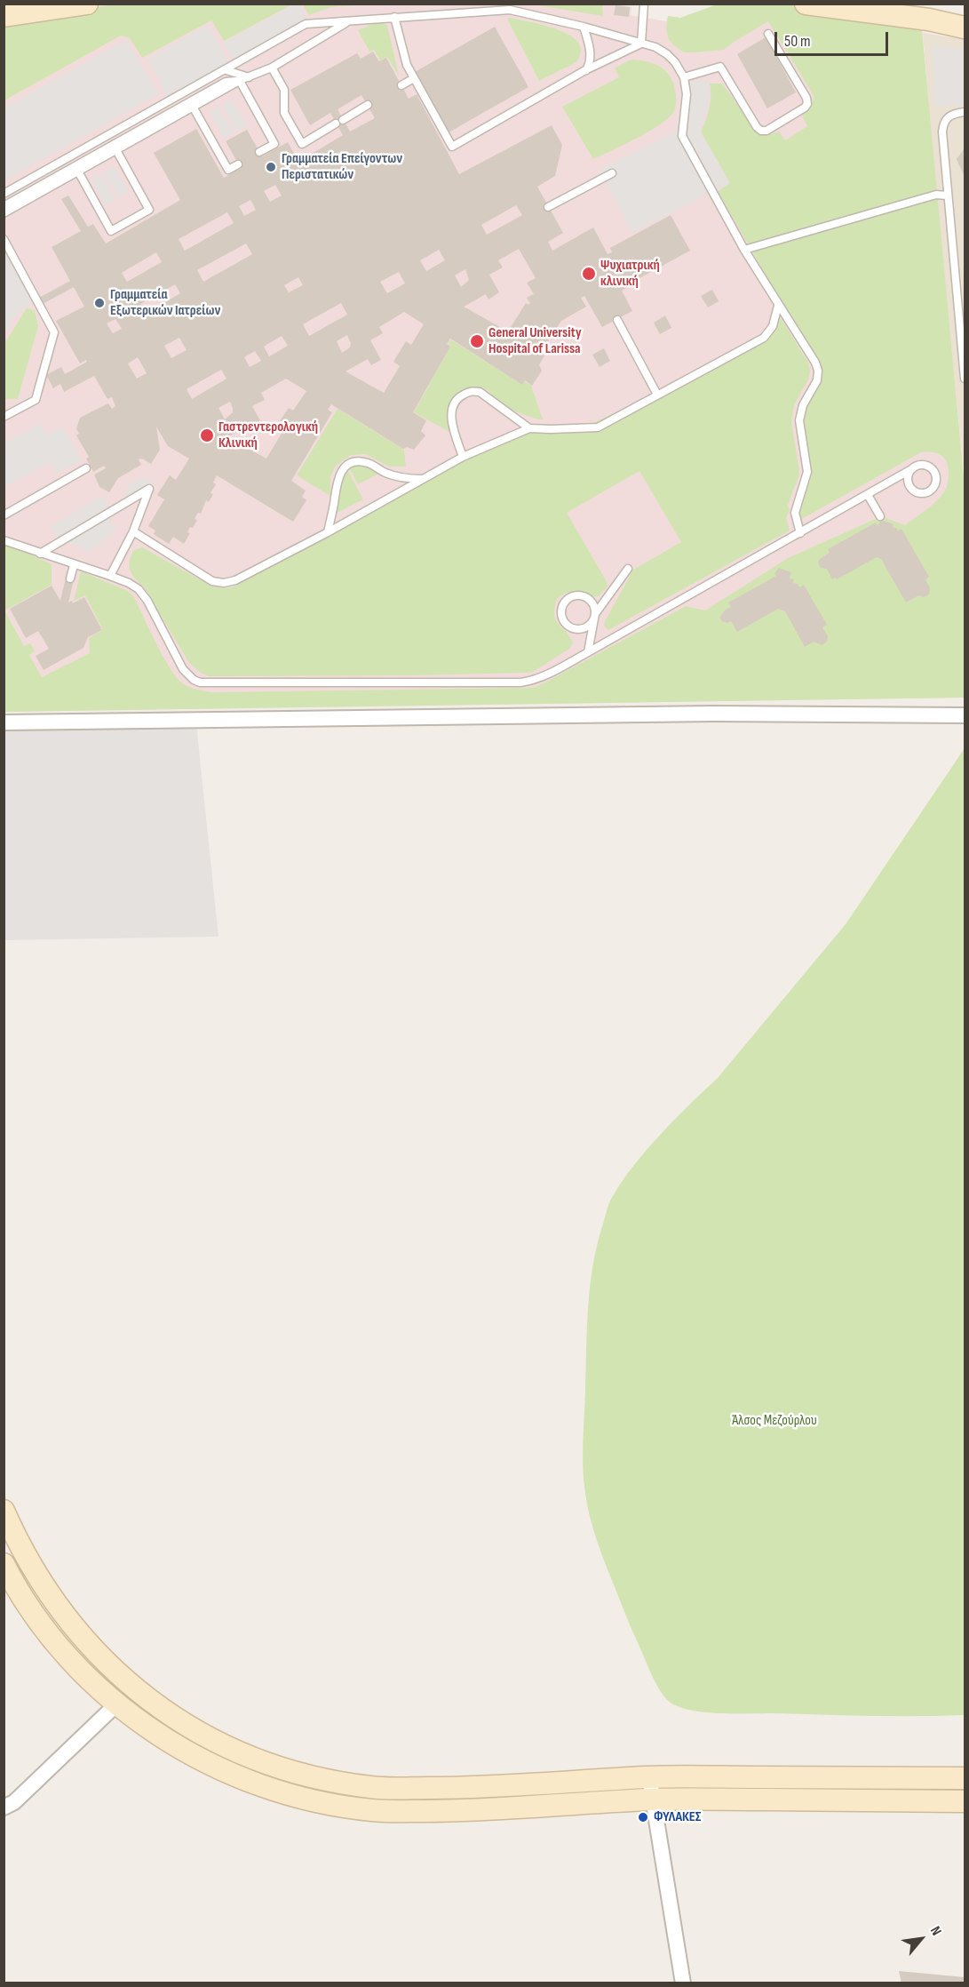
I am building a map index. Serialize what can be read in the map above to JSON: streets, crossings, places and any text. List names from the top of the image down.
{
  "parks": ["Άλσος Μεζούρλου"],
  "places": [
    "Γραμματεία Επείγοντων Περιστατικών",
    "Ψυχιατρική κλινική",
    "Γραμματεία Εξωτερικών Ιατρείων",
    "General University Hospital of Larissa",
    "Γαστρεντερολογική Κλινική",
    "ΦΥΛΑΚΕΣ"
  ],
  "scale_bar": "50 m",
  "north": "top right"
}
